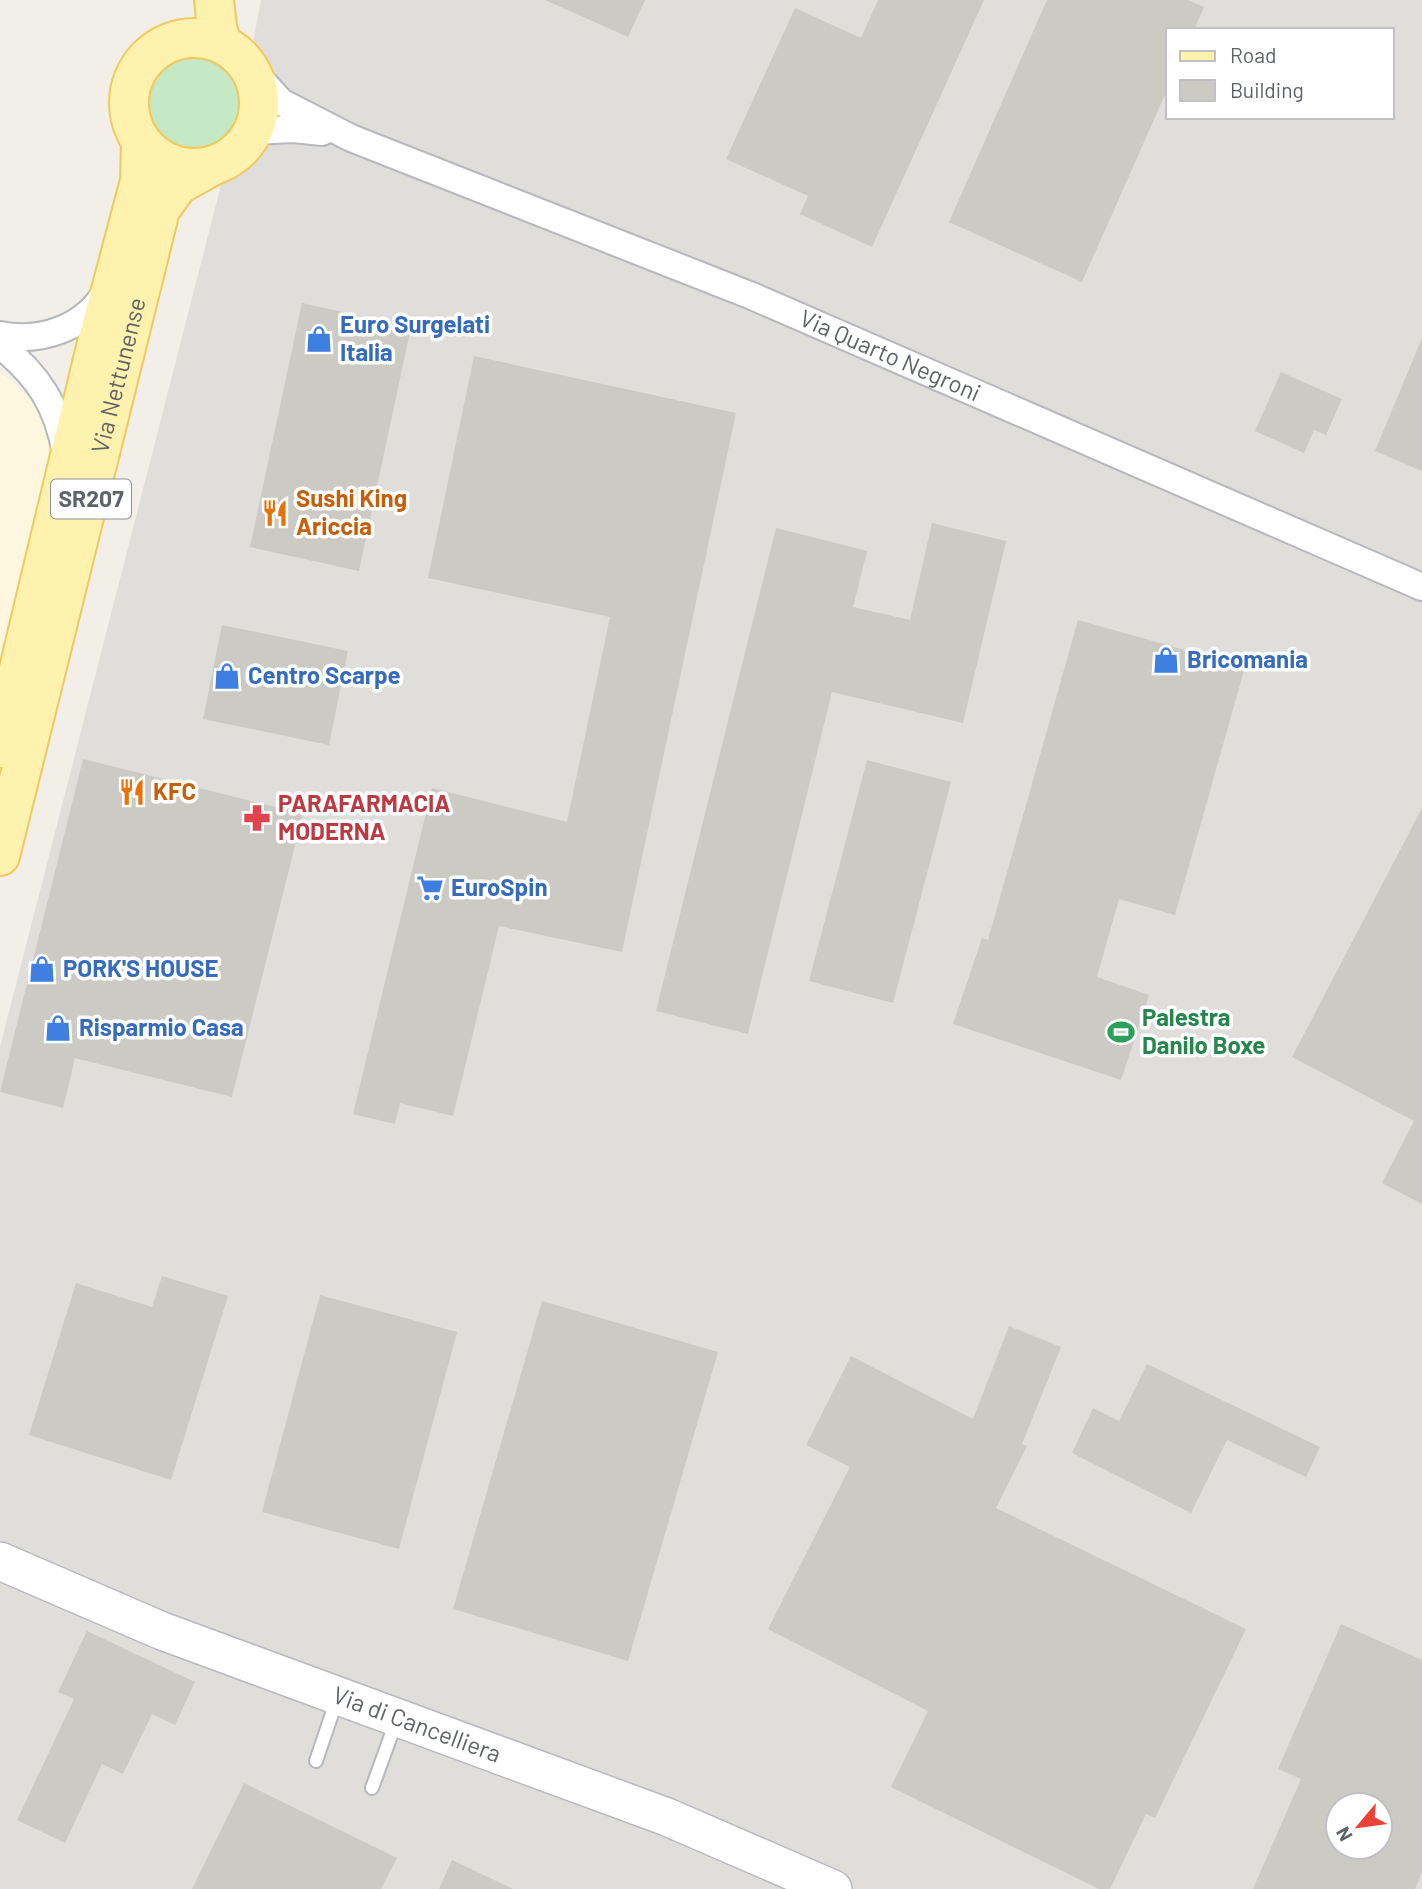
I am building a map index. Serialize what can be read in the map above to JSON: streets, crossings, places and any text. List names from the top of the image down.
{
  "streets": {
    "main road": ["Via Nettunense", "SR207"],
    "street": ["Via Quarto Negroni", "Via di Cancelliera"]
  },
  "crossings": [
    ["Via Quarto Negroni", "Via Nettunense"],
    ["Via Quarto Negroni", "SR207"],
    ["Via Nettunense", "SR207"]
  ],
  "places": {
    "shop": [
      "Euro Surgelati Italia",
      "Bricomania",
      "Centro Scarpe",
      "PORK'S HOUSE",
      "Risparmio Casa"
    ],
    "restaurant": ["Sushi King Ariccia", "KFC"],
    "pharmacy": ["PARAFARMACIA MODERNA"],
    "supermarket": ["EuroSpin"],
    "sports": ["Palestra Danilo Boxe"]
  },
  "legend": ["Road", "Building"],
  "north": "bottom left"
}
